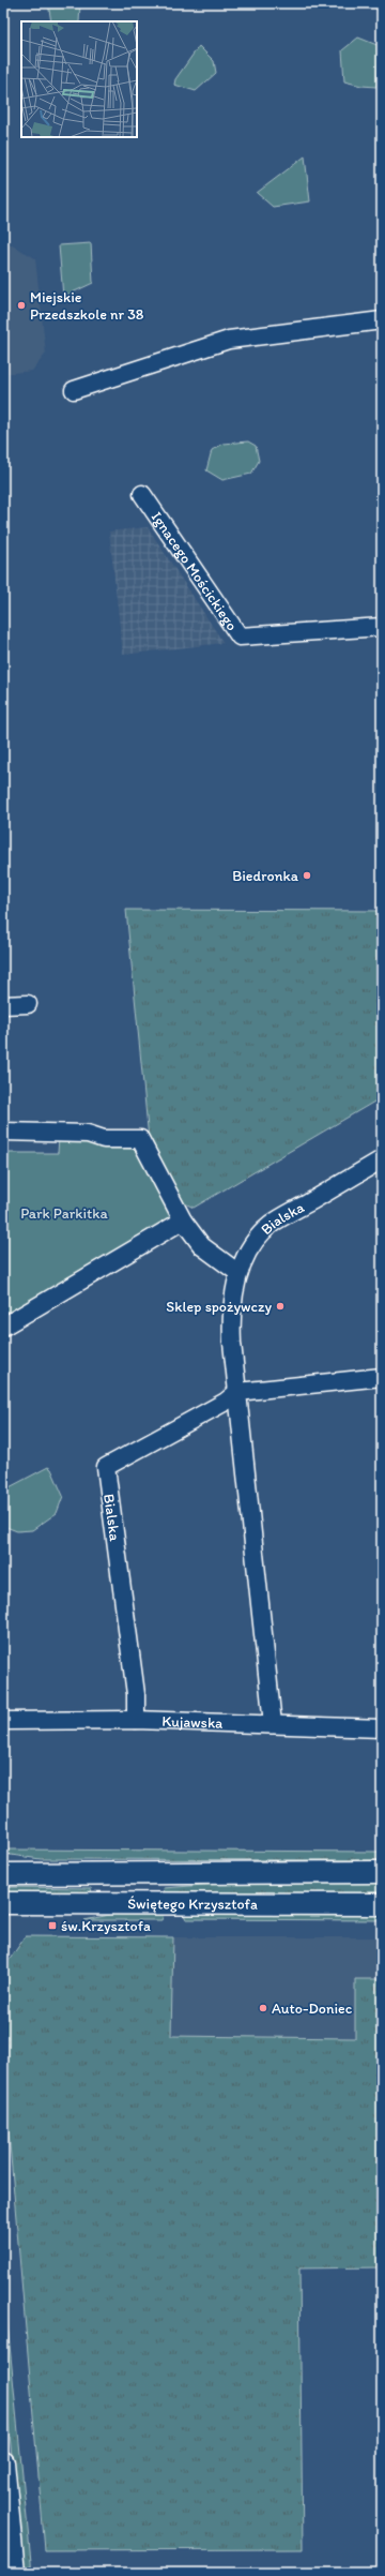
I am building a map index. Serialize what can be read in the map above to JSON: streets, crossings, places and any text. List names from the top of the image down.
{
  "streets": {
    "main road": ["Świętego Krzysztofa"],
    "street": ["Ignacego Mościckiego", "Bialska", "Kujawska"]
  },
  "crossings": [
    ["Bialska", "Kujawska"]
  ],
  "parks": ["Park Parkitka"],
  "places": {
    "other": [
      "Miejskie Przedszkole nr 38",
      "Biedronka",
      "Sklep spożywczy",
      "Auto-Doniec"
    ],
    "transit": ["św.Krzysztofa"]
  }
}
